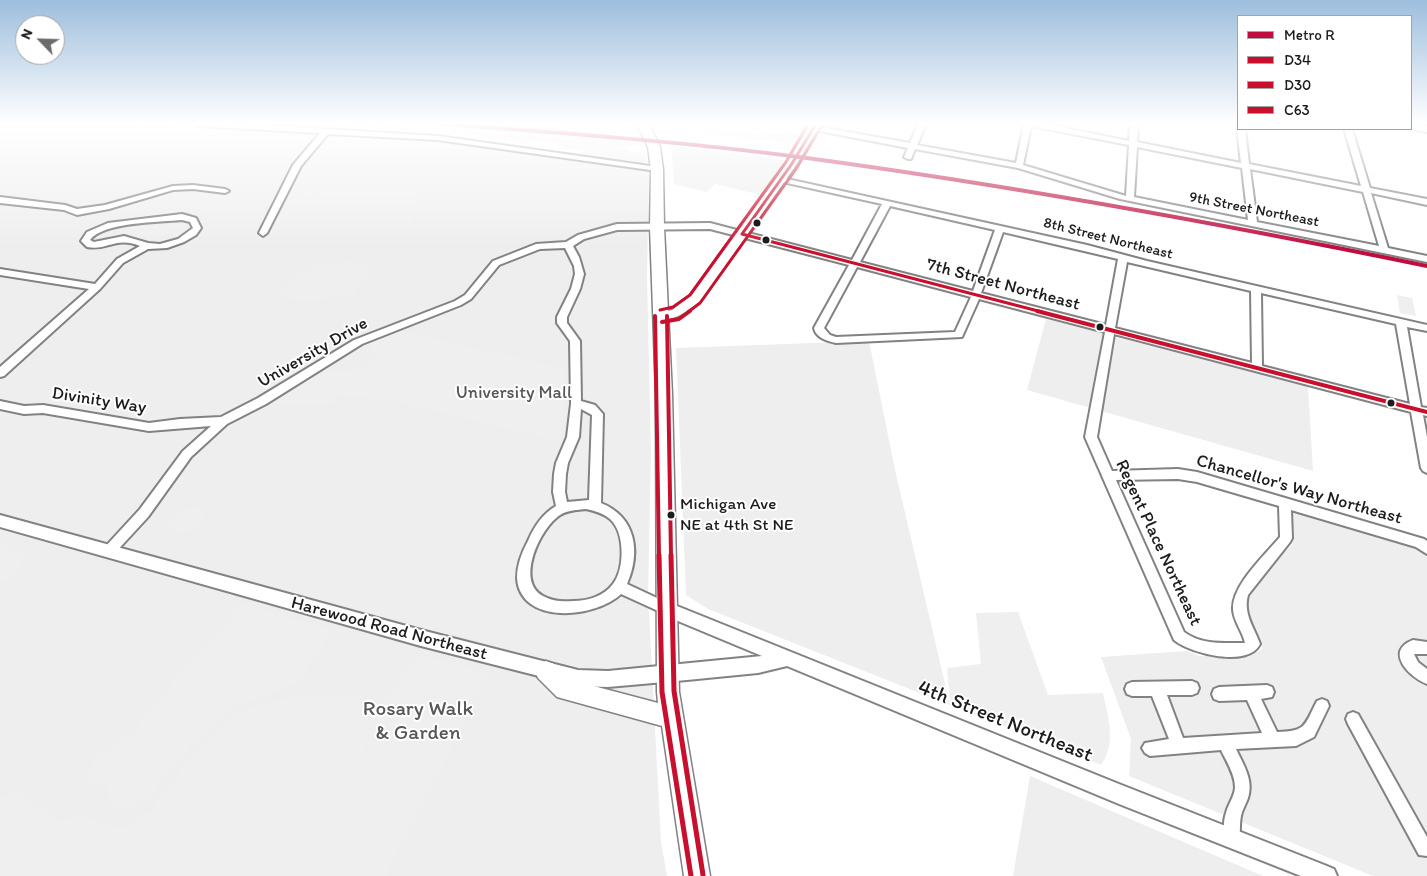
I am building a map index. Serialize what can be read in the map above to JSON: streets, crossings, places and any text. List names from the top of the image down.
{
  "streets": {
    "street": [
      "9th Street Northeast",
      "8th Street Northeast",
      "7th Street Northeast",
      "University Drive",
      "Divinity Way",
      "Chancellor's Way Northeast",
      "Regent Place Northeast",
      "Harewood Road Northeast",
      "4th Street Northeast"
    ]
  },
  "crossings": [
    ["8th Street Northeast", "Regent Place Northeast"],
    ["7th Street Northeast", "University Drive"],
    ["7th Street Northeast", "Regent Place Northeast"],
    ["University Drive", "Divinity Way"],
    ["University Drive", "Harewood Road Northeast"],
    ["Chancellor's Way Northeast", "Regent Place Northeast"],
    ["Harewood Road Northeast", "4th Street Northeast"]
  ],
  "parks": ["University Mall", "Rosary Walk & Garden"],
  "places": ["Michigan Ave NE at 4th St NE"],
  "lines": [
    "metro line R",
    "transit line D34",
    "transit line D30",
    "transit line C63"
  ],
  "legend": [
    "Metro R",
    "D34",
    "D30",
    "C63"
  ],
  "north": "top left"
}
